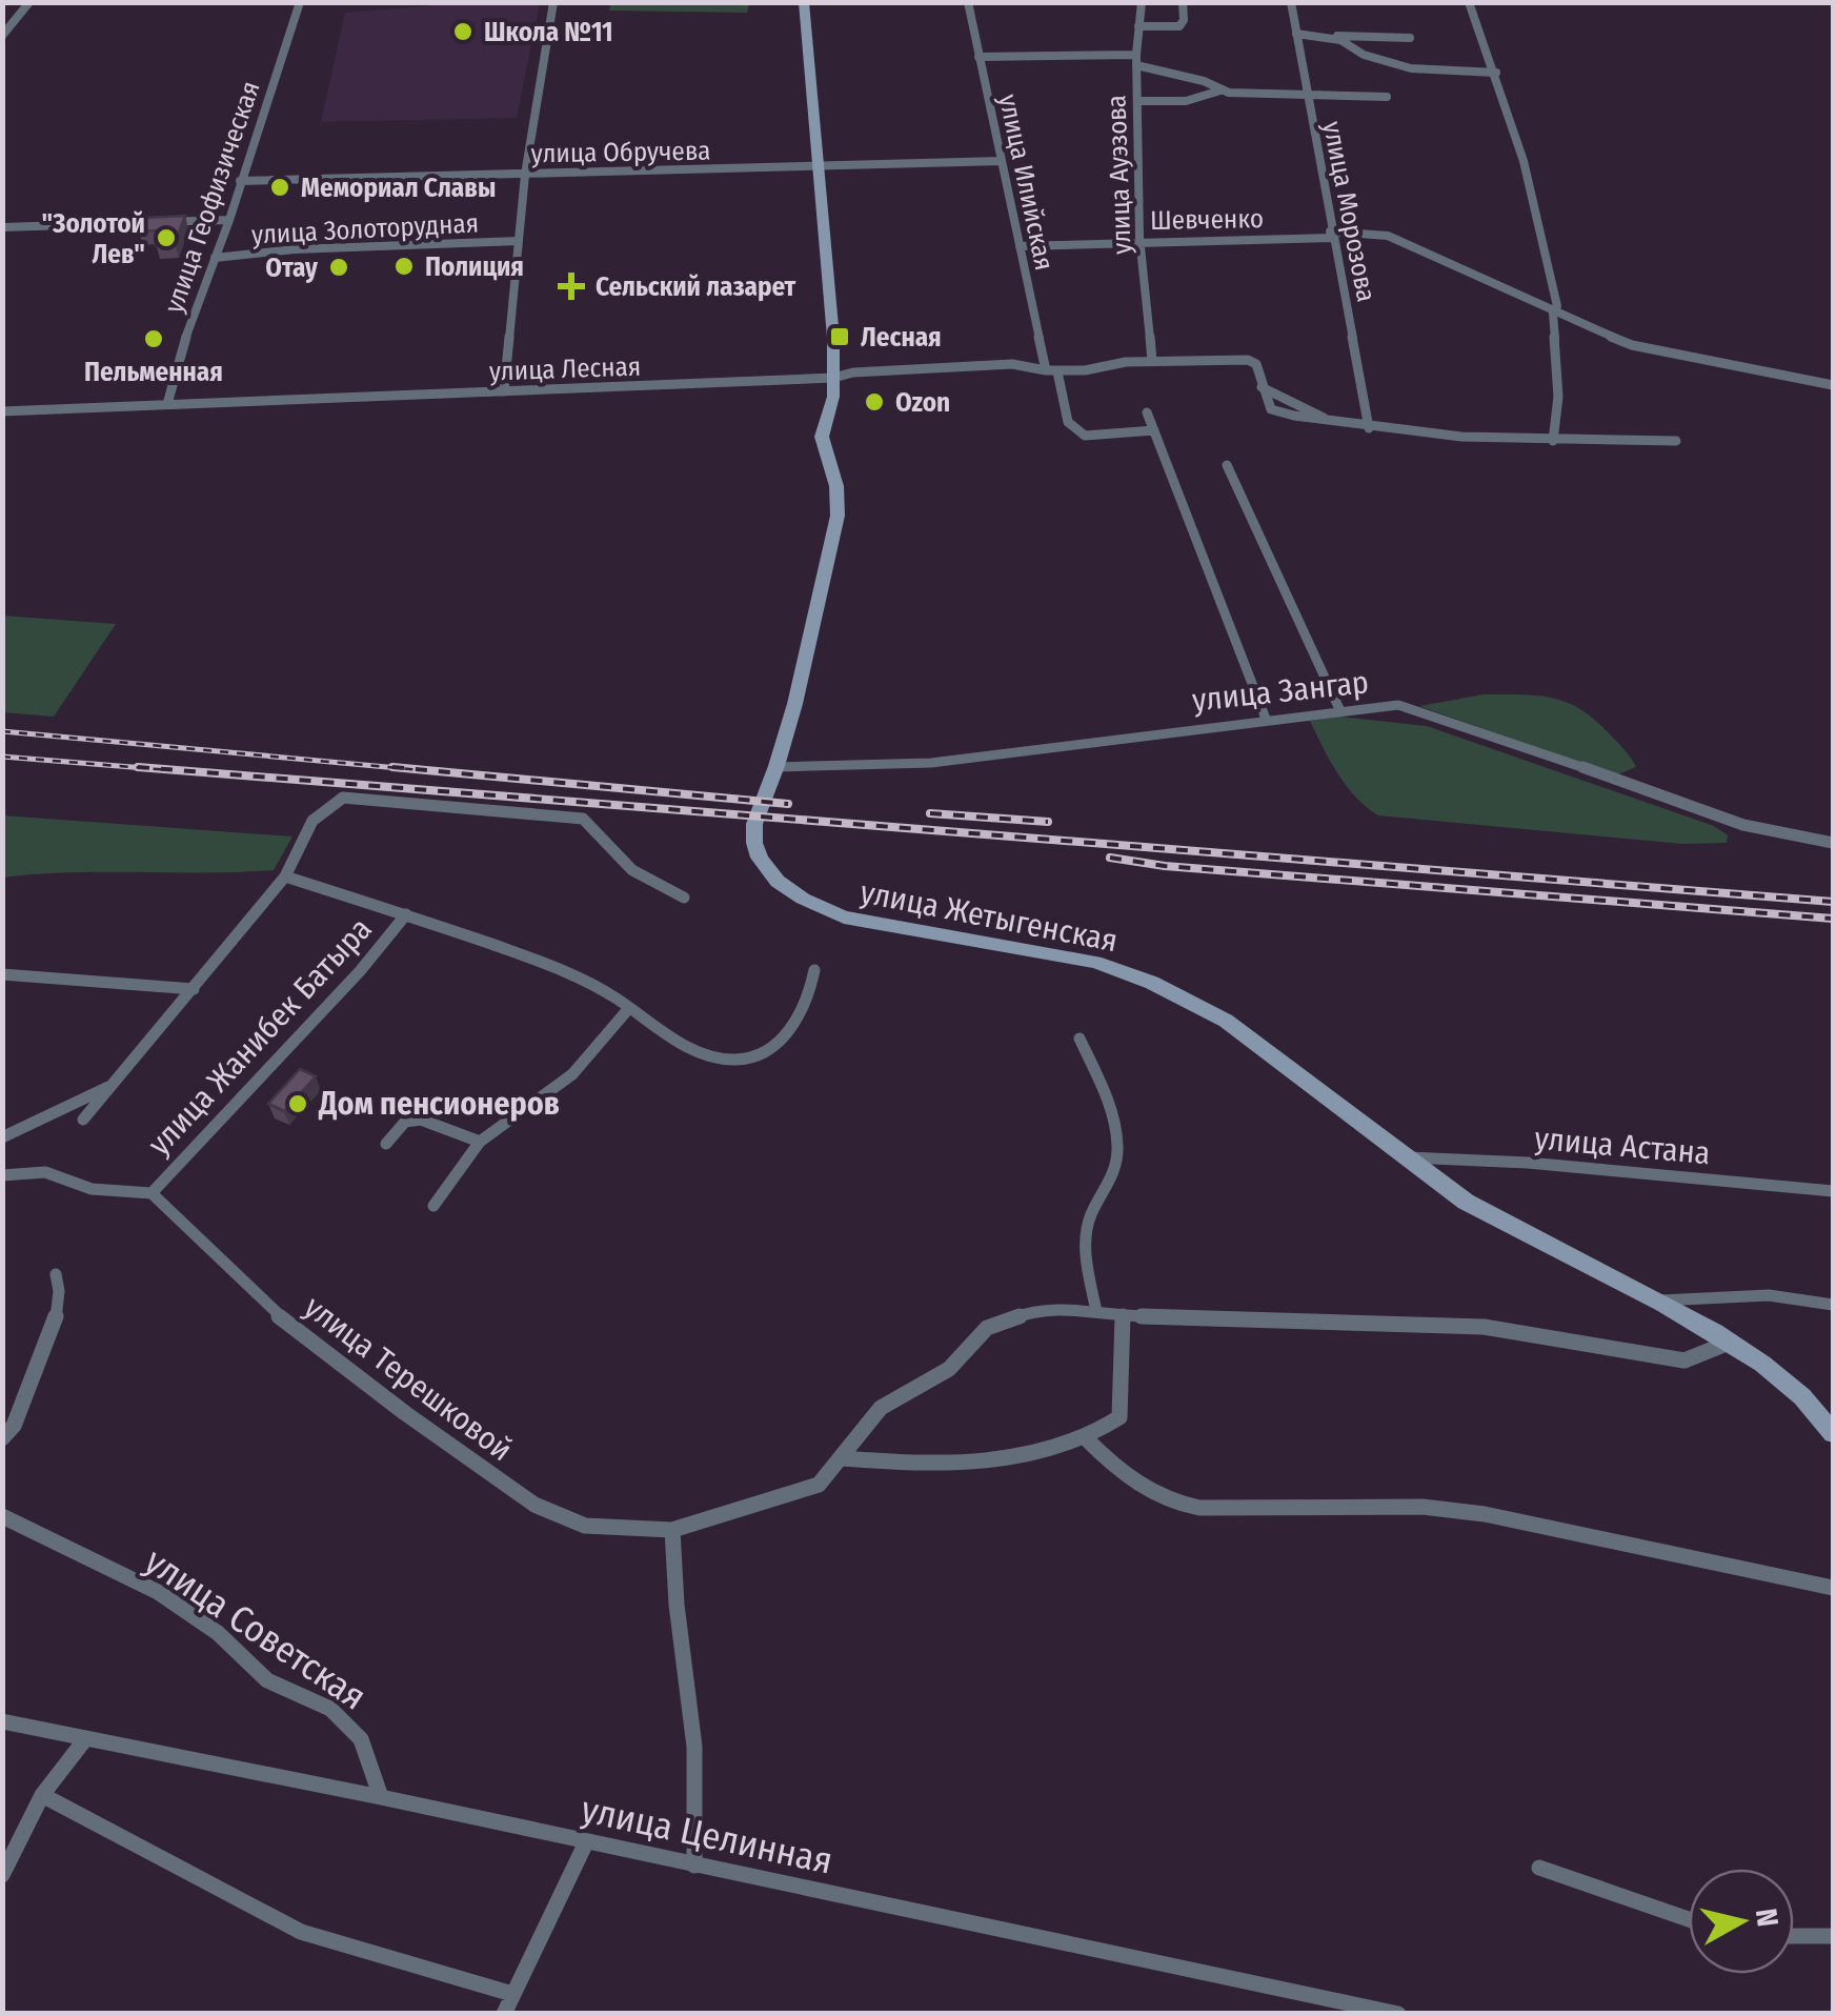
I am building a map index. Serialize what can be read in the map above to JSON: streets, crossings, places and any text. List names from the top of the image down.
{
  "streets": {
    "main road": ["улица Жетыгенская"],
    "street": [
      "улица Обручева",
      "улица Ауэзова",
      "улица Илийская",
      "улица Геофизическая",
      "улица Морозова",
      "Шевченко",
      "улица Золоторудная",
      "улица Лесная",
      "улица Зангар",
      "улица Жанибек Батыра",
      "улица Астана",
      "улица Терешковой",
      "улица Советская",
      "улица Целинная"
    ]
  },
  "crossings": [
    ["улица Обручева", "улица Илийская"],
    ["улица Обручева", "улица Геофизическая"],
    ["улица Обручева", "улица Жетыгенская"],
    ["улица Ауэзова", "улица Илийская"],
    ["улица Ауэзова", "Шевченко"],
    ["улица Ауэзова", "улица Лесная"],
    ["улица Илийская", "Шевченко"],
    ["улица Илийская", "улица Лесная"],
    ["улица Геофизическая", "улица Золоторудная"],
    ["улица Геофизическая", "улица Лесная"],
    ["улица Морозова", "Шевченко"],
    ["улица Лесная", "улица Жетыгенская"],
    ["улица Зангар", "улица Жетыгенская"],
    ["улица Жетыгенская", "улица Астана"],
    ["улица Жетыгенская", "улица Терешковой"],
    ["улица Жанибек Батыра", "улица Терешковой"],
    ["улица Советская", "улица Целинная"]
  ],
  "places": {
    "other": [
      "Школа №11",
      "Мемориал Славы",
      "\"Золотой Лев\"",
      "Полиция",
      "Отау",
      "Пельменная",
      "Ozon",
      "Дом пенсионеров"
    ],
    "health": ["Сельский лазарет"],
    "transit": ["Лесная"]
  },
  "north": "right"
}
